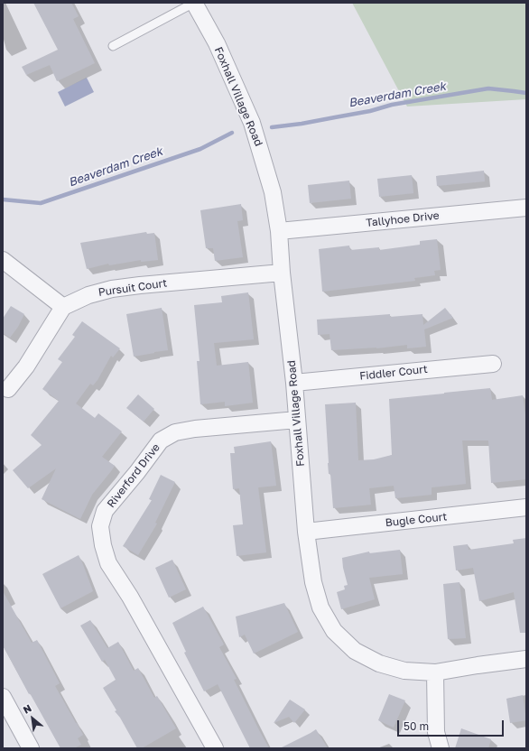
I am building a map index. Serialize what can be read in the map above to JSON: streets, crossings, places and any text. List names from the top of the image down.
{
  "streets": {
    "street": [
      "Foxhall Village Road",
      "Tallyhoe Drive",
      "Pursuit Court",
      "Fiddler Court",
      "Riverford Drive",
      "Bugle Court"
    ]
  },
  "crossings": [
    ["Foxhall Village Road", "Tallyhoe Drive"],
    ["Foxhall Village Road", "Pursuit Court"],
    ["Foxhall Village Road", "Fiddler Court"],
    ["Foxhall Village Road", "Riverford Drive"],
    ["Foxhall Village Road", "Bugle Court"]
  ],
  "water": ["Beaverdam Creek"],
  "scale_bar": "50 m",
  "north": "top left"
}
